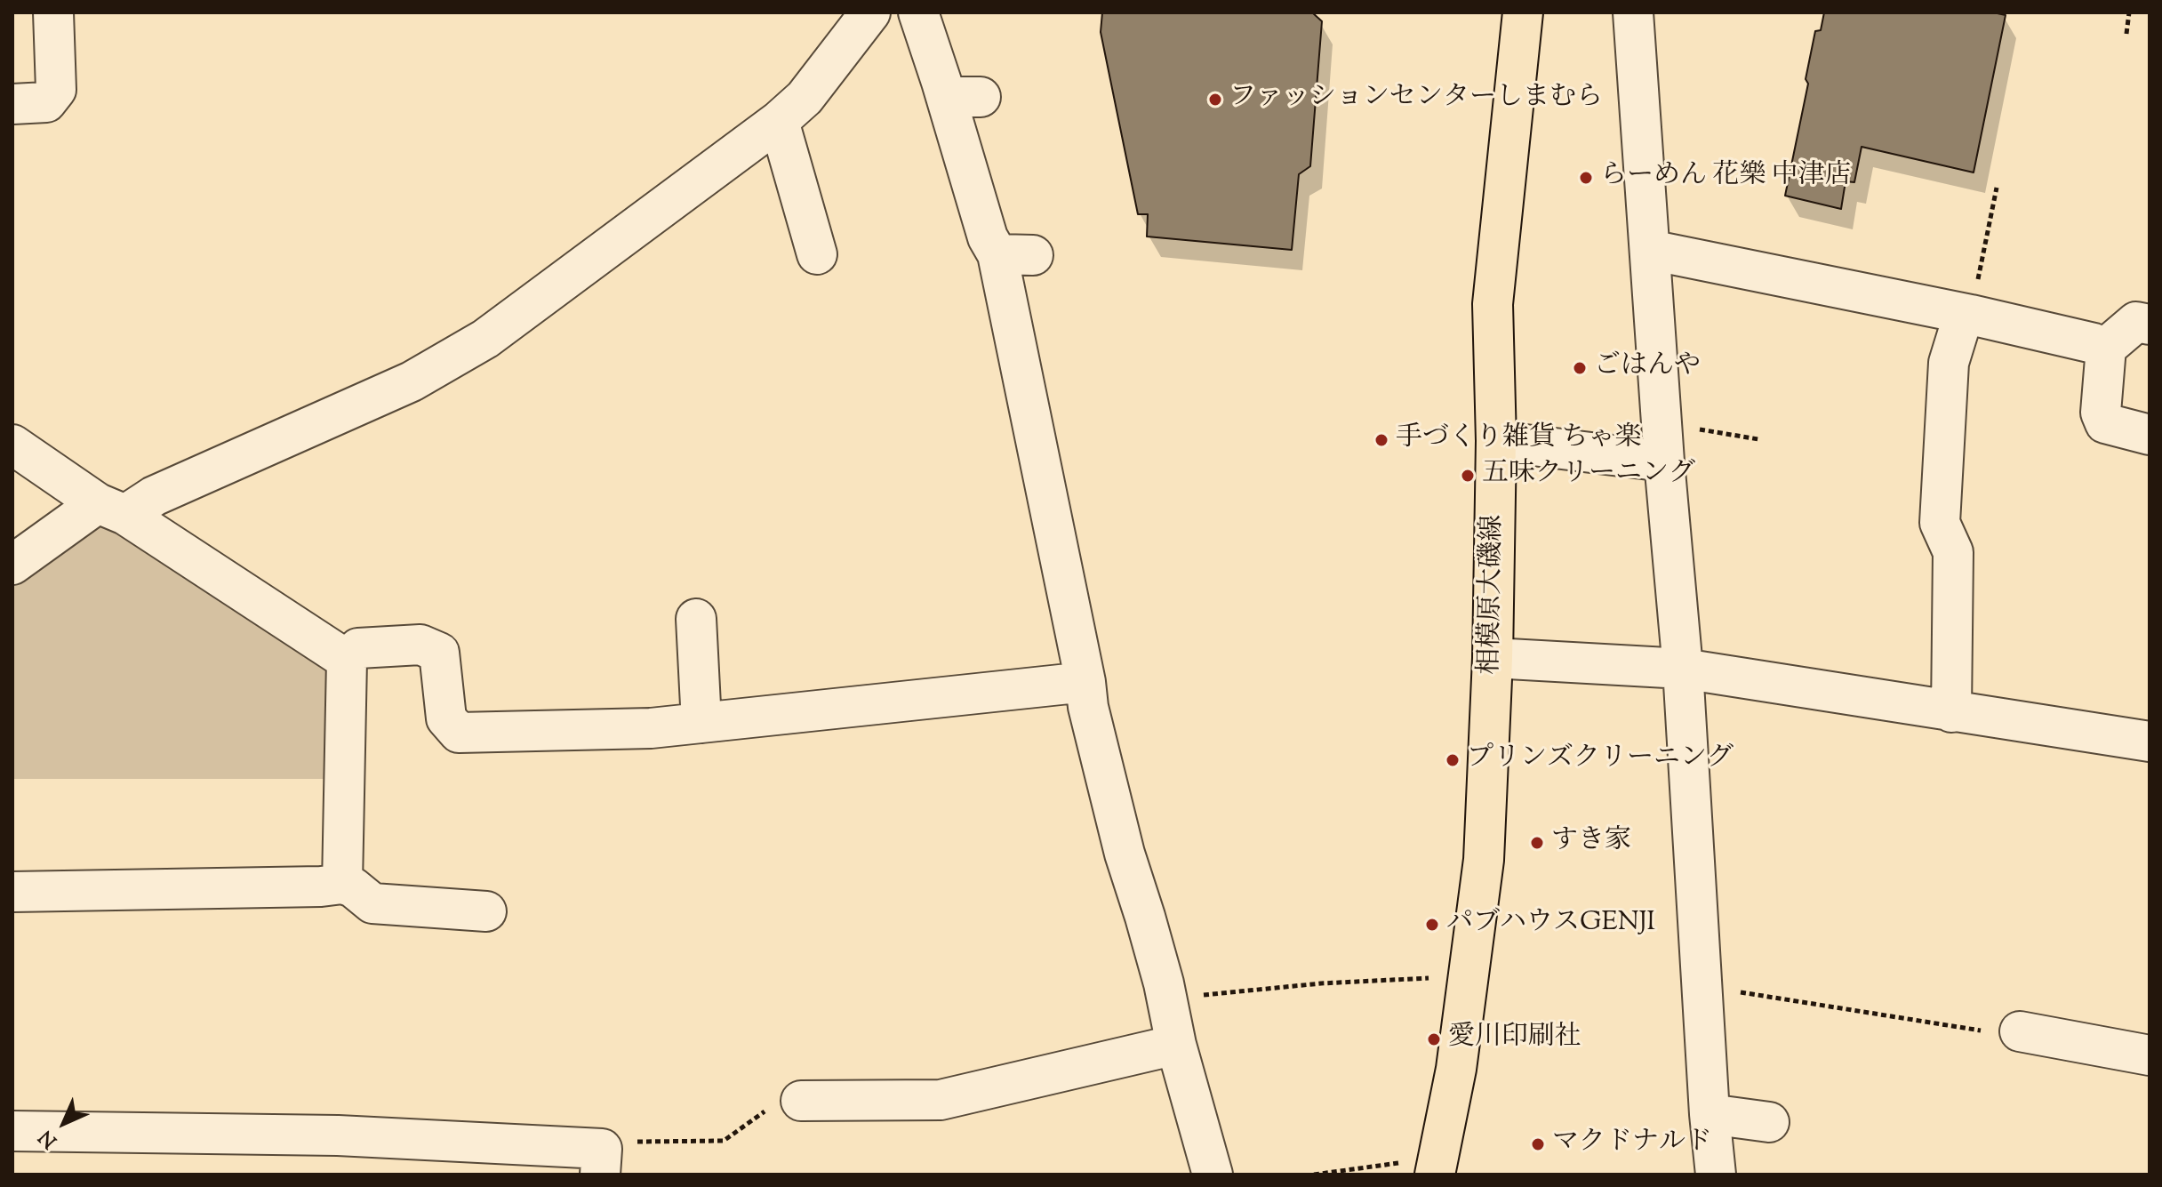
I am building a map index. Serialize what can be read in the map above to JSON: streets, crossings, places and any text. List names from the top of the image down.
{
  "streets": {
    "main road": ["相模原大磯線"]
  },
  "places": [
    "ファッションセンターしまむら",
    "らーめん 花樂 中津店",
    "ごはんや",
    "手づくり雑貨 ちゃ楽",
    "五味クリーニング",
    "プリンズクリーニング",
    "すき家",
    "パブハウスGENJI",
    "愛川印刷社",
    "マクドナルド"
  ],
  "north": "bottom left"
}
